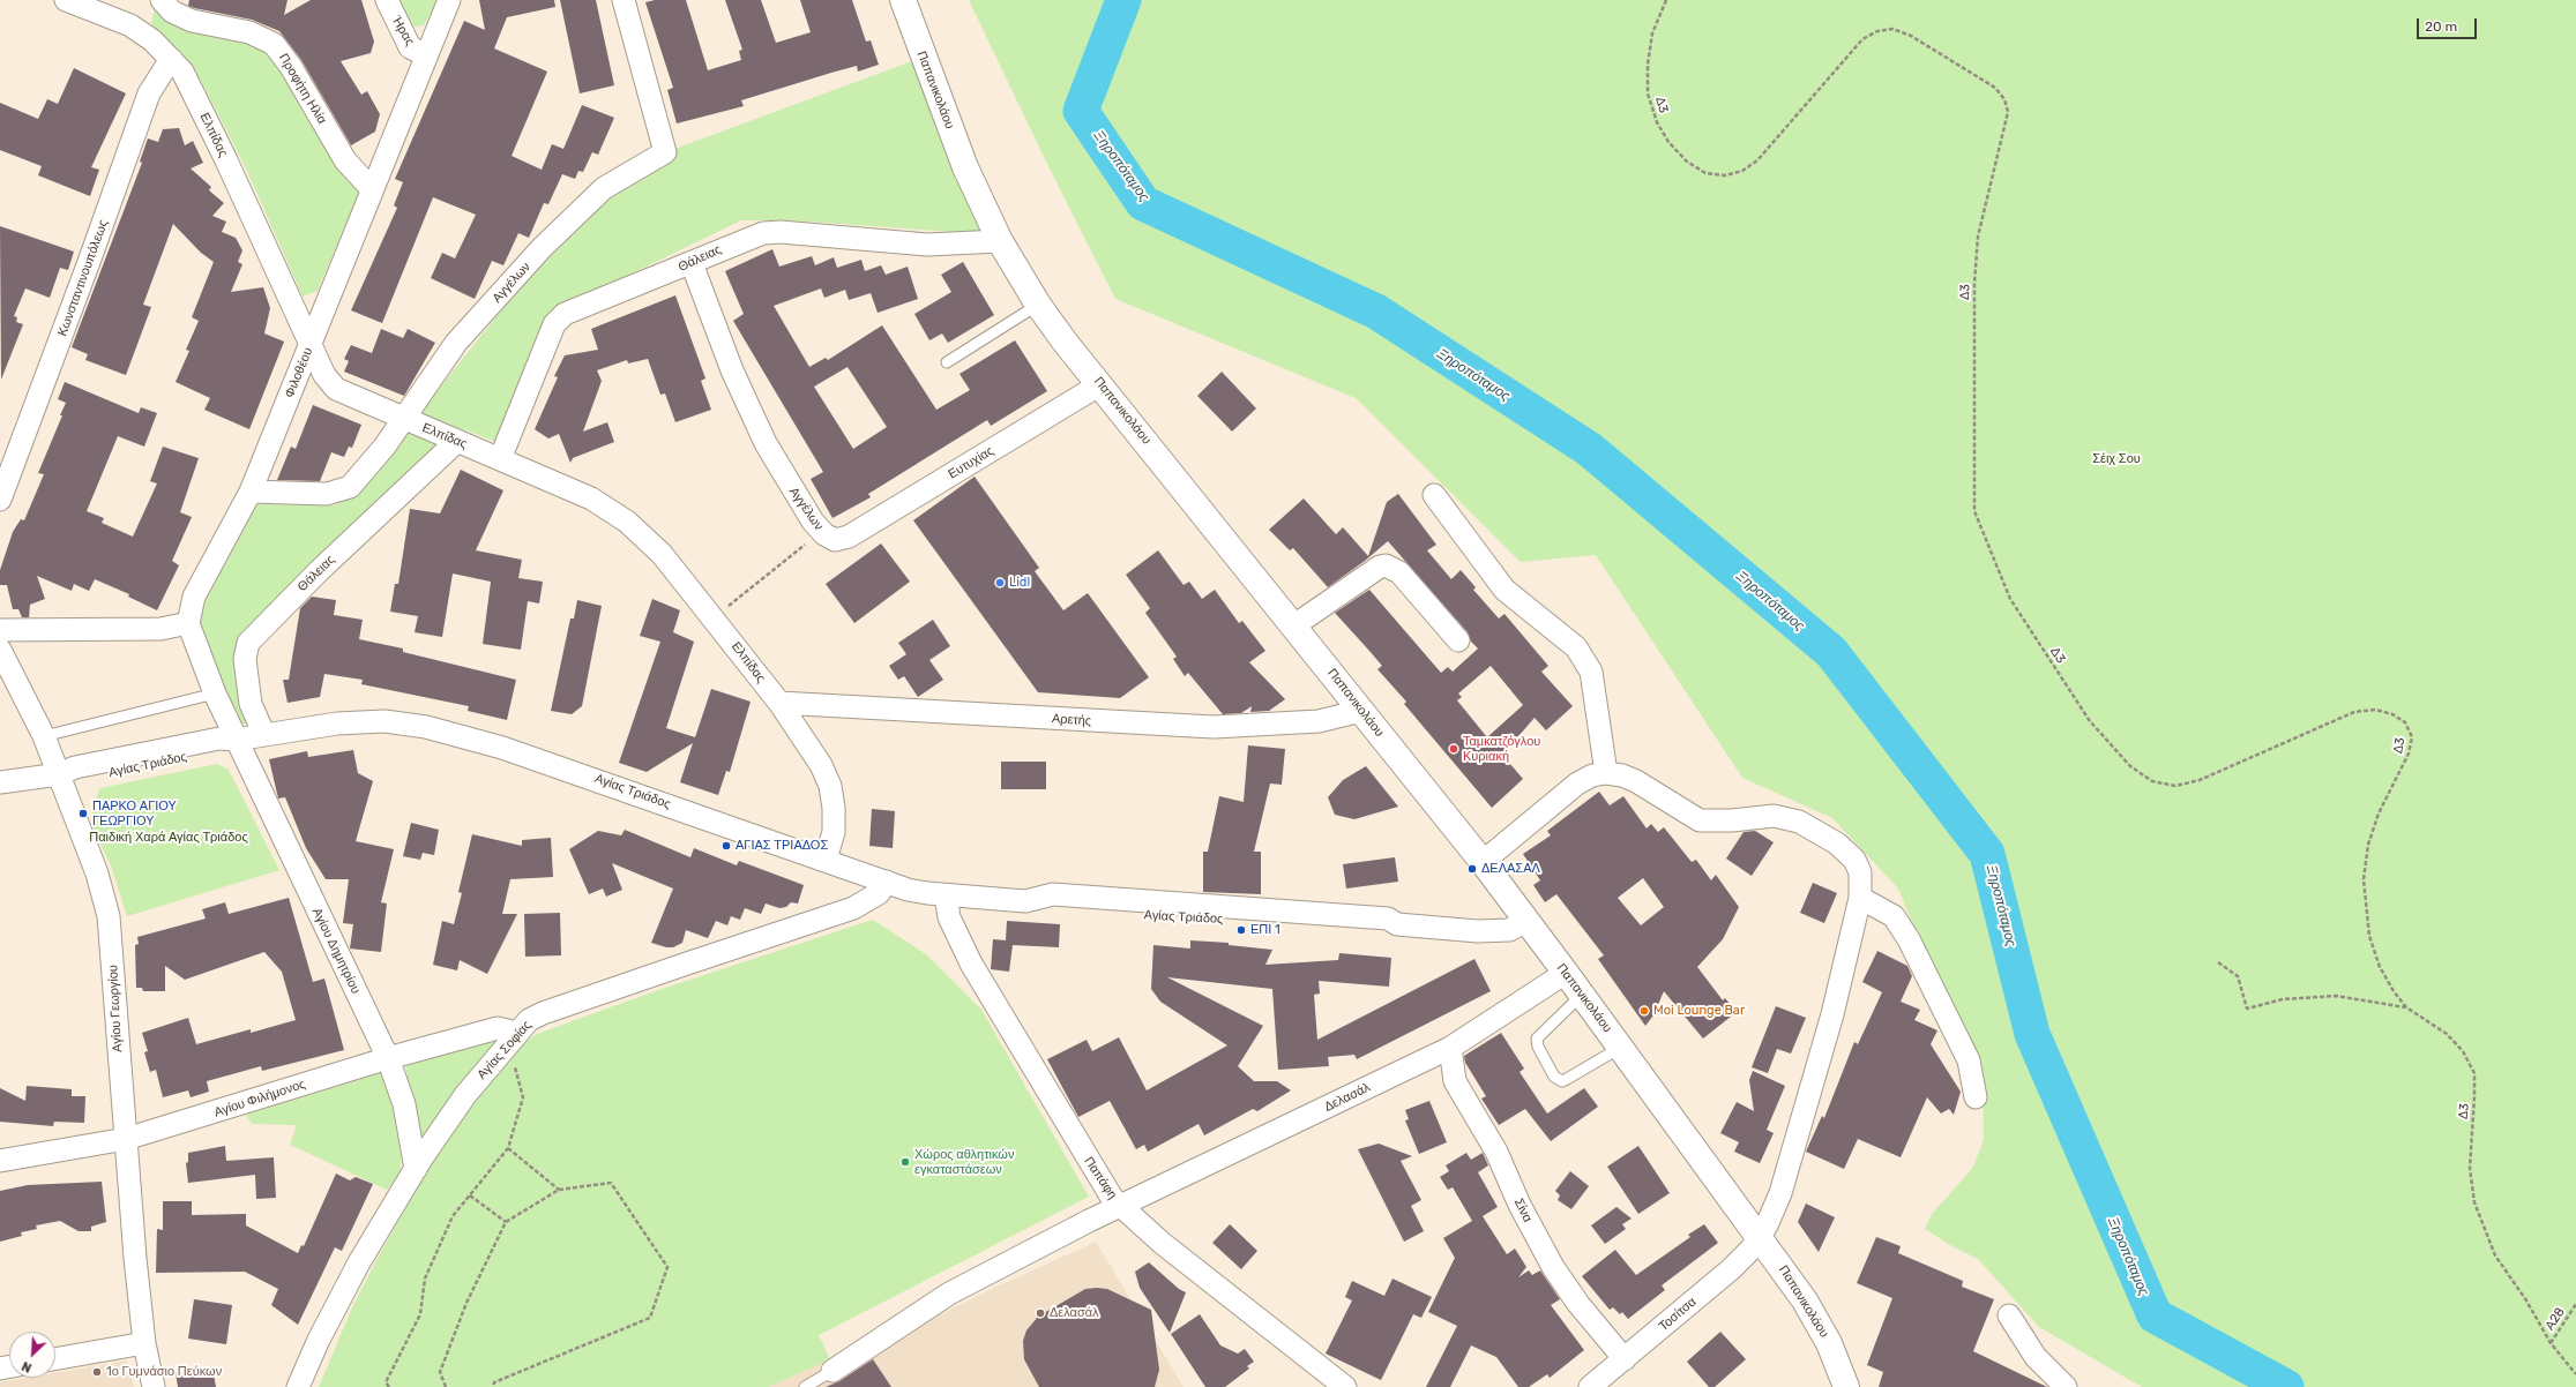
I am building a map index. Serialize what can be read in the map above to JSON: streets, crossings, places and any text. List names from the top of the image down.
{
  "streets": {
    "main road": ["Παπανικολάου"],
    "street": [
      "Ήρας",
      "Προφήτη Ηλία",
      "Ελπίδας",
      "Θάλειας",
      "Κωνσταντινουπόλεως",
      "Αγγέλων",
      "Φιλοθέου",
      "Ευτυχίας",
      "Αρετής",
      "Αγίας Τριάδος",
      "Αγίου Δημητρίου",
      "Αγίου Γεωργίου",
      "Αγίας Σοφίας",
      "Δελασάλ",
      "Αγίου Φιλήμονος",
      "Παπάφη",
      "Σίνα",
      "Τοσίτσα"
    ],
    "path": ["Δ3", "Α28"]
  },
  "crossings": [
    ["Ήρας", "Φιλοθέου"],
    ["Προφήτη Ηλία", "Φιλοθέου"],
    ["Παπανικολάου", "Θάλειας"],
    ["Παπανικολάου", "Ευτυχίας"],
    ["Παπανικολάου", "Αρετής"],
    ["Παπανικολάου", "Αγίας Τριάδος"],
    ["Παπανικολάου", "Δελασάλ"],
    ["Παπανικολάου", "Τοσίτσα"],
    ["Δ3", "Α28"],
    ["Ελπίδας", "Θάλειας"],
    ["Ελπίδας", "Κωνσταντινουπόλεως"],
    ["Ελπίδας", "Αγγέλων"],
    ["Ελπίδας", "Φιλοθέου"],
    ["Ελπίδας", "Αρετής"],
    ["Ελπίδας", "Αγίας Τριάδος"],
    ["Θάλειας", "Αγγέλων"],
    ["Θάλειας", "Αγίας Τριάδος"],
    ["Αγγέλων", "Φιλοθέου"],
    ["Αγγέλων", "Ευτυχίας"],
    ["Αγίας Τριάδος", "Αγίου Δημητρίου"],
    ["Αγίας Τριάδος", "Αγίου Γεωργίου"],
    ["Αγίας Τριάδος", "Αγίας Σοφίας"],
    ["Αγίας Τριάδος", "Παπάφη"],
    ["Αγίου Δημητρίου", "Αγίας Σοφίας"],
    ["Αγίου Δημητρίου", "Αγίου Φιλήμονος"],
    ["Αγίου Γεωργίου", "Αγίου Φιλήμονος"],
    ["Αγίας Σοφίας", "Αγίου Φιλήμονος"],
    ["Δελασάλ", "Παπάφη"],
    ["Δελασάλ", "Σίνα"],
    ["Σίνα", "Τοσίτσα"]
  ],
  "water": ["Ξηροπόταμος"],
  "parks": ["Σέιχ Σου", "Παιδική Χαρά Αγίας Τριάδος"],
  "places": [
    "Lidl",
    "Ταμκατζόγλου Κυριακή",
    "ΠΑΡΚΟ ΑΓΙΟΥ ΓΕΩΡΓΙΟΥ",
    "ΑΓΙΑΣ ΤΡΙΑΔΟΣ",
    "ΔΕΛΑΣΑΛ",
    "ΕΠΙ 1",
    "Moi Lounge Bar",
    "Χώρος αθλητικών εγκαταστάσεων",
    "Δελασάλ",
    "1ο Γυμνάσιο Πεύκων"
  ],
  "scale_bar": "20 m",
  "north": "bottom left"
}
